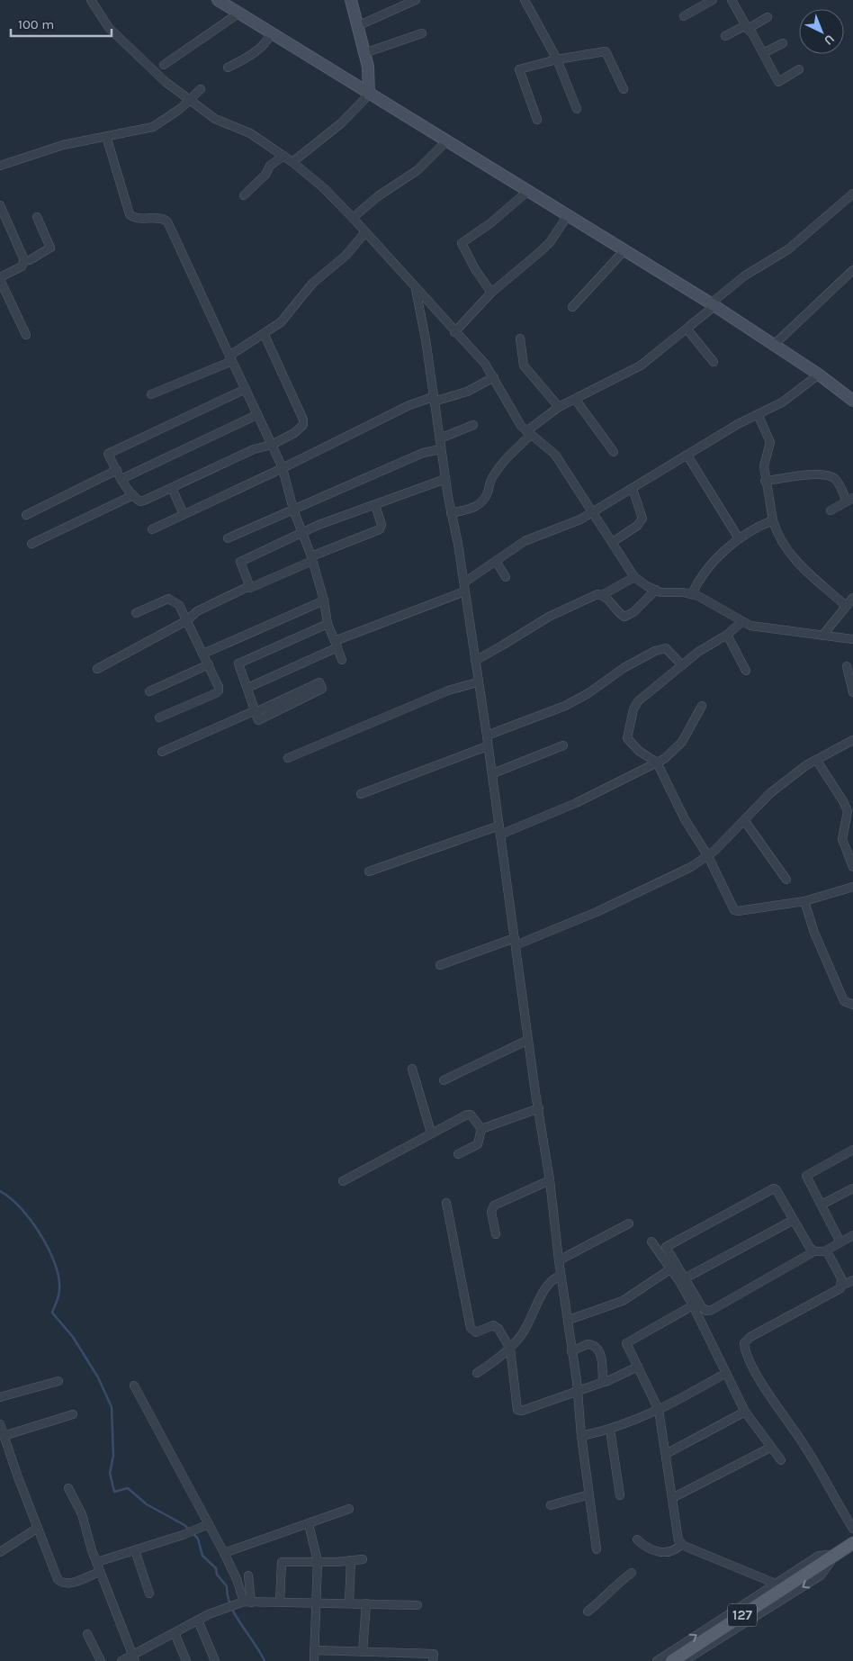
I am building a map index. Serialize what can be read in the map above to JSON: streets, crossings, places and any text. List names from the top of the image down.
{
  "streets": {
    "main road": ["127"]
  },
  "scale_bar": "100 m",
  "north": "bottom right"
}
